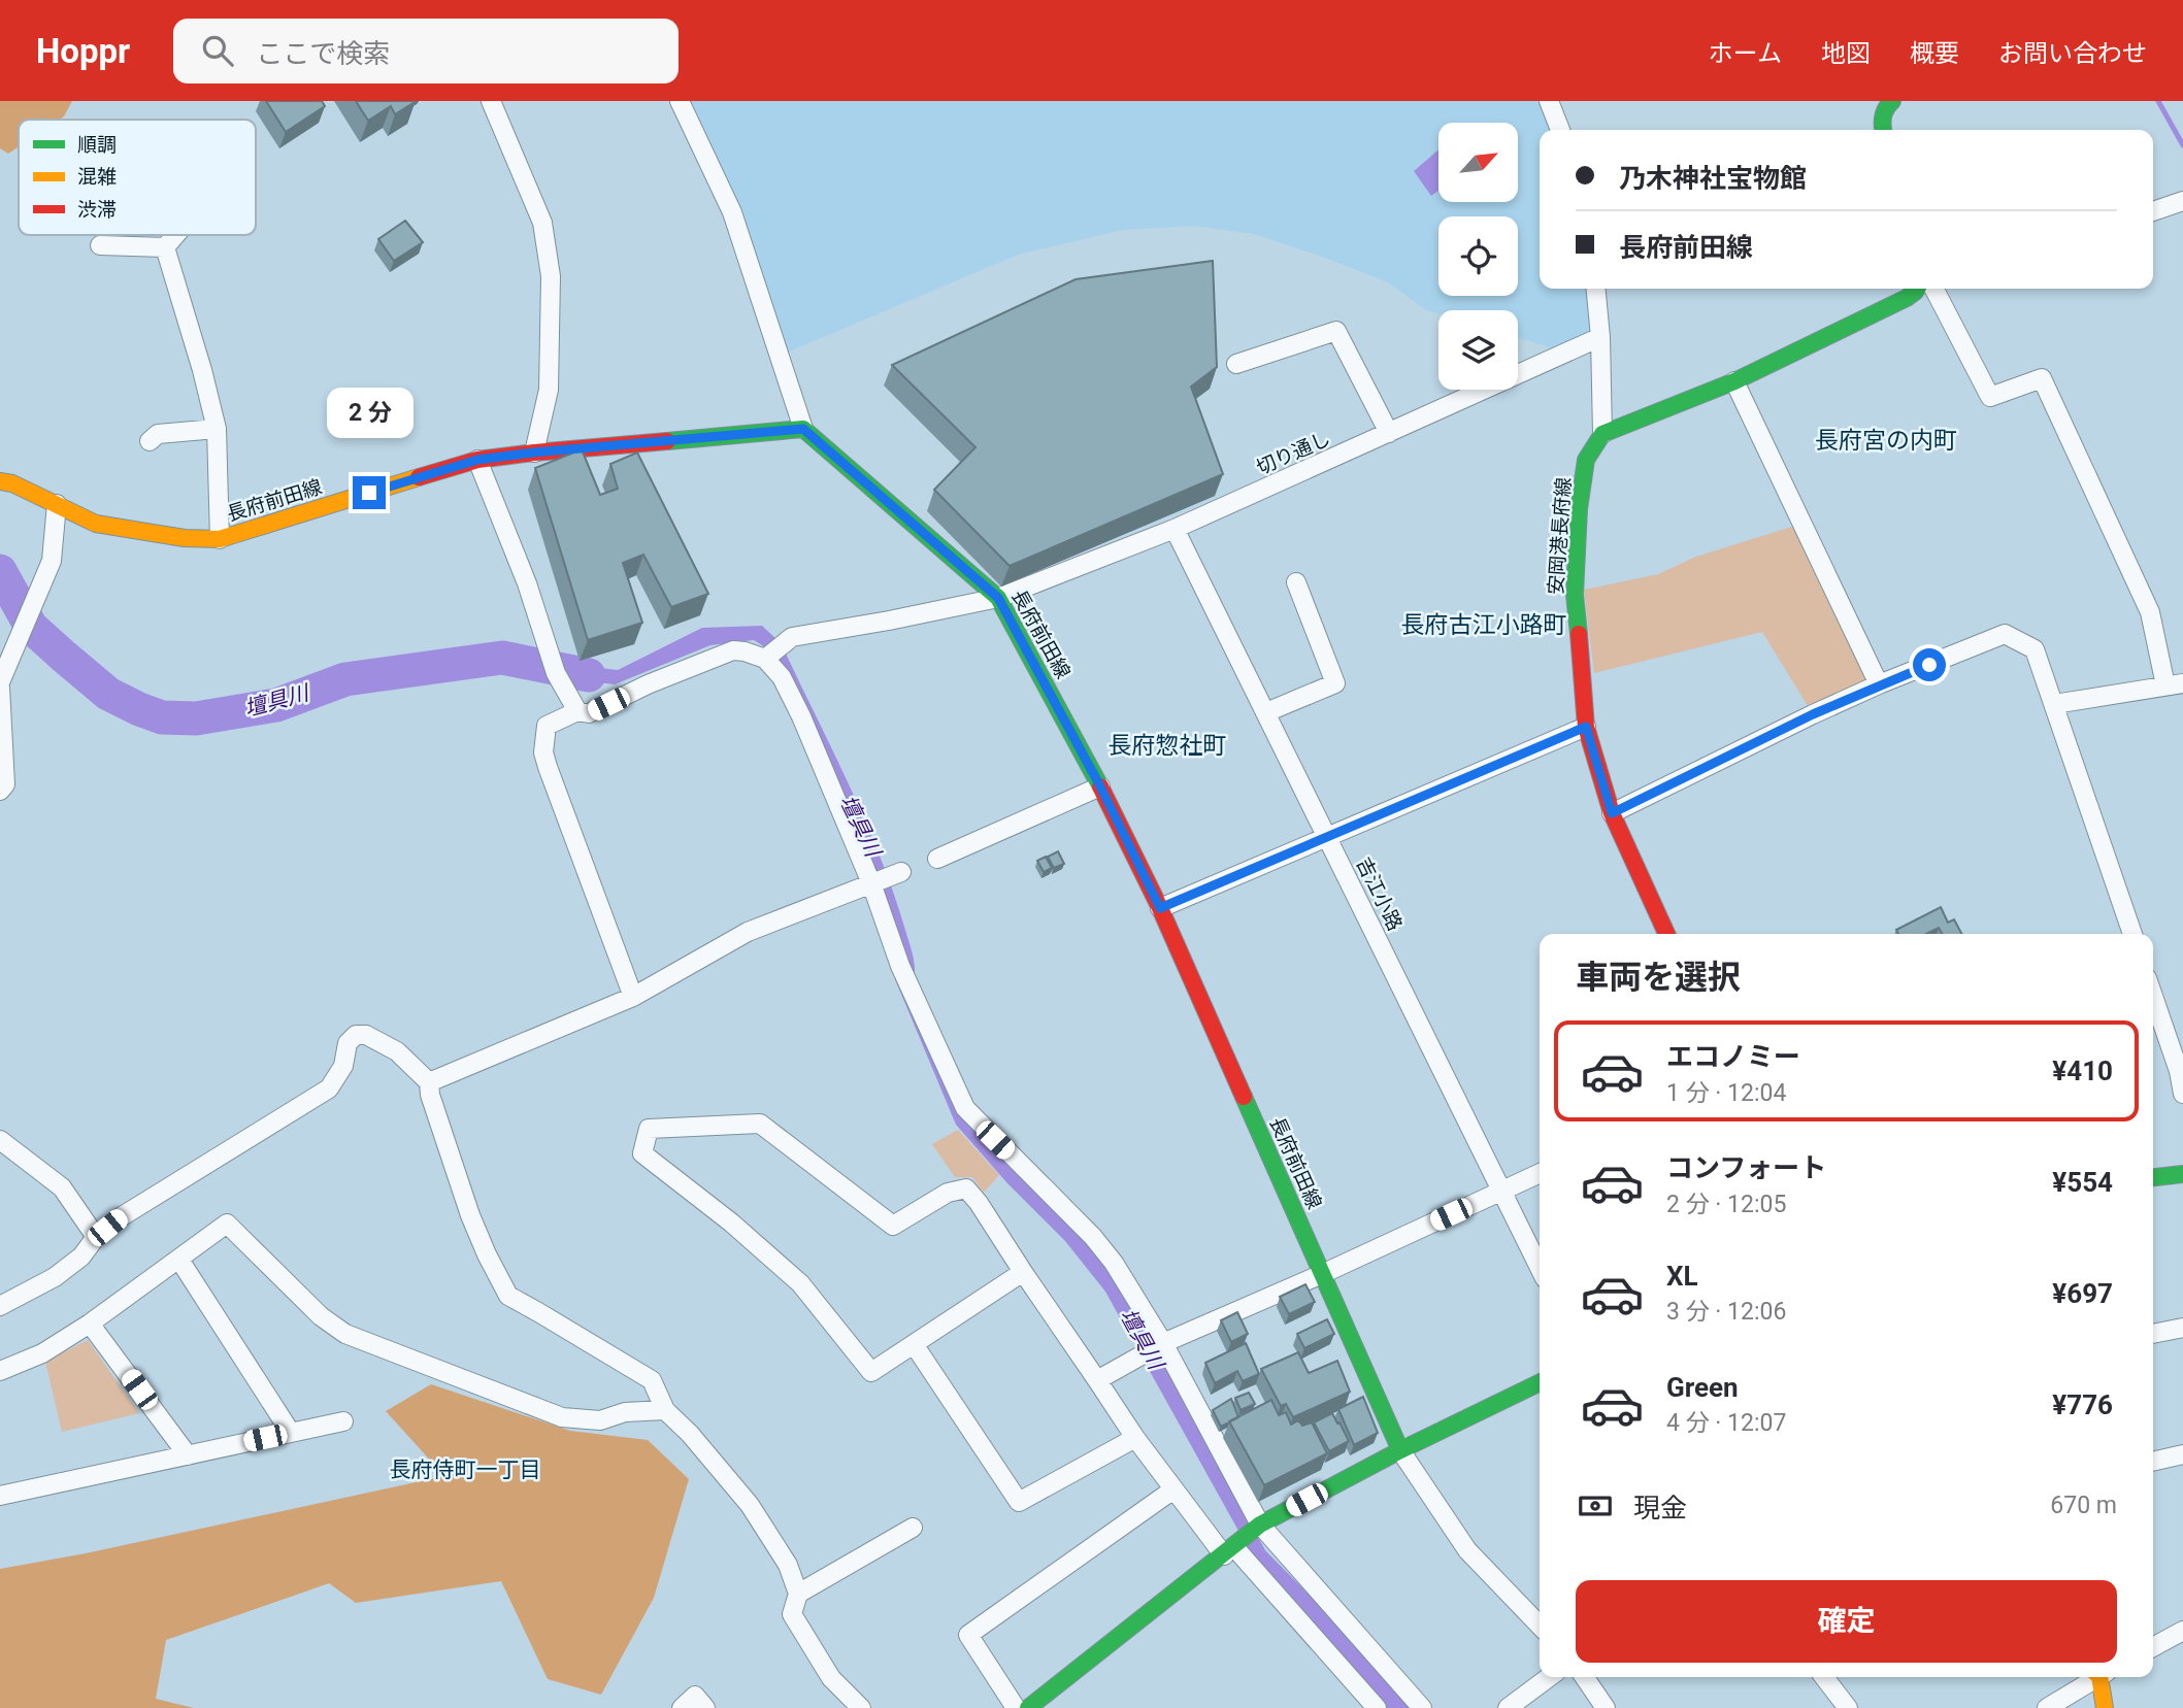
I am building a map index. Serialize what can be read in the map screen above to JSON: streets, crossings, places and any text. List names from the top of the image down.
{
  "streets": {
    "main road": ["長府前田線", "安岡港長府線"],
    "street": ["切り通し", "吉江小路"]
  },
  "crossings": [
    ["切り通し", "長府前田線"],
    ["切り通し", "吉江小路"]
  ],
  "districts": [
    "長府宮の内町",
    "長府古江小路町",
    "長府惣社町",
    "長府侍町一丁目"
  ],
  "water": ["壇具川"],
  "legend": ["順調", "混雑", "渋滞"],
  "north": "top right",
  "page": {
    "header": "Hoppr",
    "search": "ここで検索",
    "nav": [
      "ホーム",
      "地図",
      "概要",
      "お問い合わせ"
    ],
    "banner": ["乃木神社宝物館", "長府前田線"],
    "bubble": "2 分",
    "heading": "車両を選択",
    "list": [
      {
        "name": "エコノミー",
        "note": "1 分 · 12:04",
        "value": "¥410"
      },
      {
        "name": "コンフォート",
        "note": "2 分 · 12:05",
        "value": "¥554"
      },
      {
        "name": "XL",
        "note": "3 分 · 12:06",
        "value": "¥697"
      },
      {
        "name": "Green",
        "note": "4 分 · 12:07",
        "value": "¥776"
      }
    ],
    "pay": ["現金", "670 m"],
    "buttons": "確定"
  }
}
